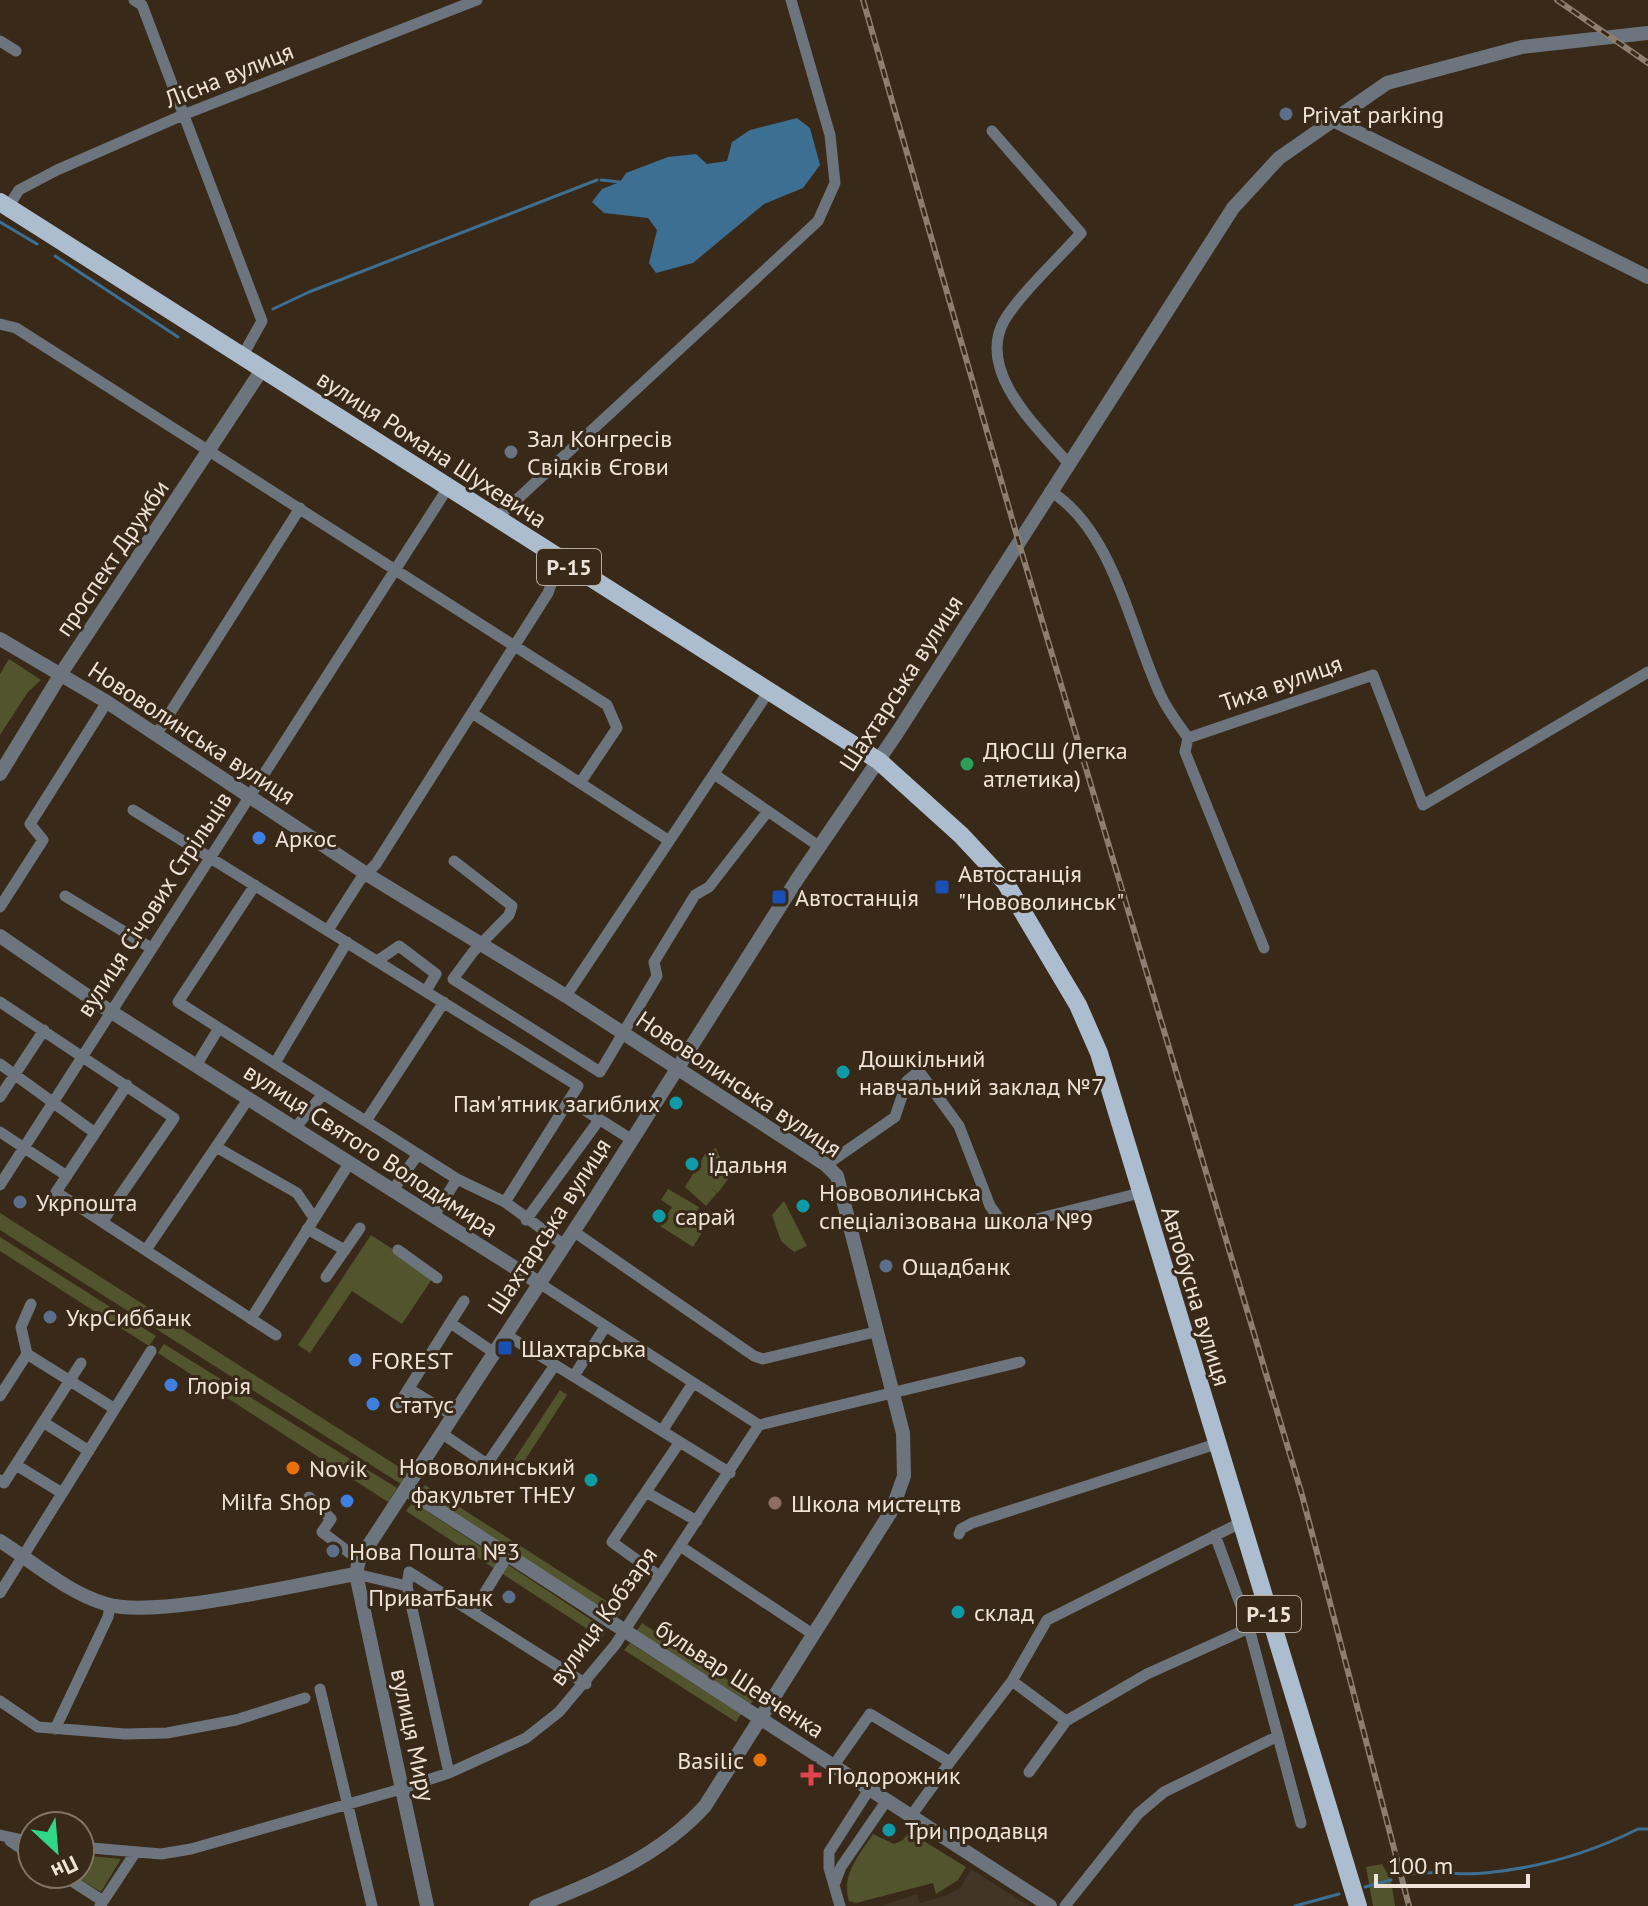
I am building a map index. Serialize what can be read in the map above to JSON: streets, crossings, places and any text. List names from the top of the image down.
{
  "streets": {
    "main road": ["вулиця Романа Шухевича", "Р-15", "Автобусна вулиця"],
    "street": [
      "Лісна вулиця",
      "проспект Дружби",
      "Шахтарська вулиця",
      "Тиха вулиця",
      "Нововолинська вулиця",
      "вулиця Січових Стрільців",
      "вулиця Святого Володимира",
      "вулиця Кобзаря",
      "бульвар Шевченка",
      "вулиця Миру"
    ]
  },
  "crossings": [
    ["Лісна вулиця", "вулиця Романа Шухевича"],
    ["вулиця Романа Шухевича", "проспект Дружби"],
    ["вулиця Романа Шухевича", "Шахтарська вулиця"],
    ["вулиця Романа Шухевича", "вулиця Січових Стрільців"],
    ["вулиця Романа Шухевича", "Автобусна вулиця"],
    ["проспект Дружби", "Нововолинська вулиця"],
    ["Шахтарська вулиця", "Нововолинська вулиця"],
    ["Шахтарська вулиця", "вулиця Святого Володимира"],
    ["Шахтарська вулиця", "Автобусна вулиця"],
    ["Шахтарська вулиця", "бульвар Шевченка"],
    ["Шахтарська вулиця", "вулиця Миру"],
    ["Нововолинська вулиця", "вулиця Січових Стрільців"],
    ["Нововолинська вулиця", "бульвар Шевченка"],
    ["вулиця Січових Стрільців", "вулиця Святого Володимира"],
    ["вулиця Святого Володимира", "вулиця Кобзаря"],
    ["вулиця Кобзаря", "бульвар Шевченка"],
    ["вулиця Кобзаря", "вулиця Миру"]
  ],
  "places": {
    "other": [
      "Privat parking",
      "Зал Конгресів Свідків Єгови",
      "ДЮСШ (Легка атлетика)",
      "Аркос",
      "Дошкільний навчальний заклад №7",
      "Пам'ятник загиблих",
      "Їдальня",
      "Укрпошта",
      "Нововолинська спеціалізована школа №9",
      "сарай",
      "Ощадбанк",
      "УкрСиббанк",
      "FOREST",
      "Глорія",
      "Статус",
      "Novik",
      "Нововолинський факультет ТНЕУ",
      "Milfa Shop",
      "Школа мистецтв",
      "Нова Пошта №3",
      "ПриватБанк",
      "склад",
      "Basilic",
      "Три продавця"
    ],
    "transit": ["Автостанція \"Нововолинськ\"", "Автостанція", "Шахтарська"],
    "health": ["Подорожник"]
  },
  "scale_bar": "100 m",
  "north": "bottom right"
}
